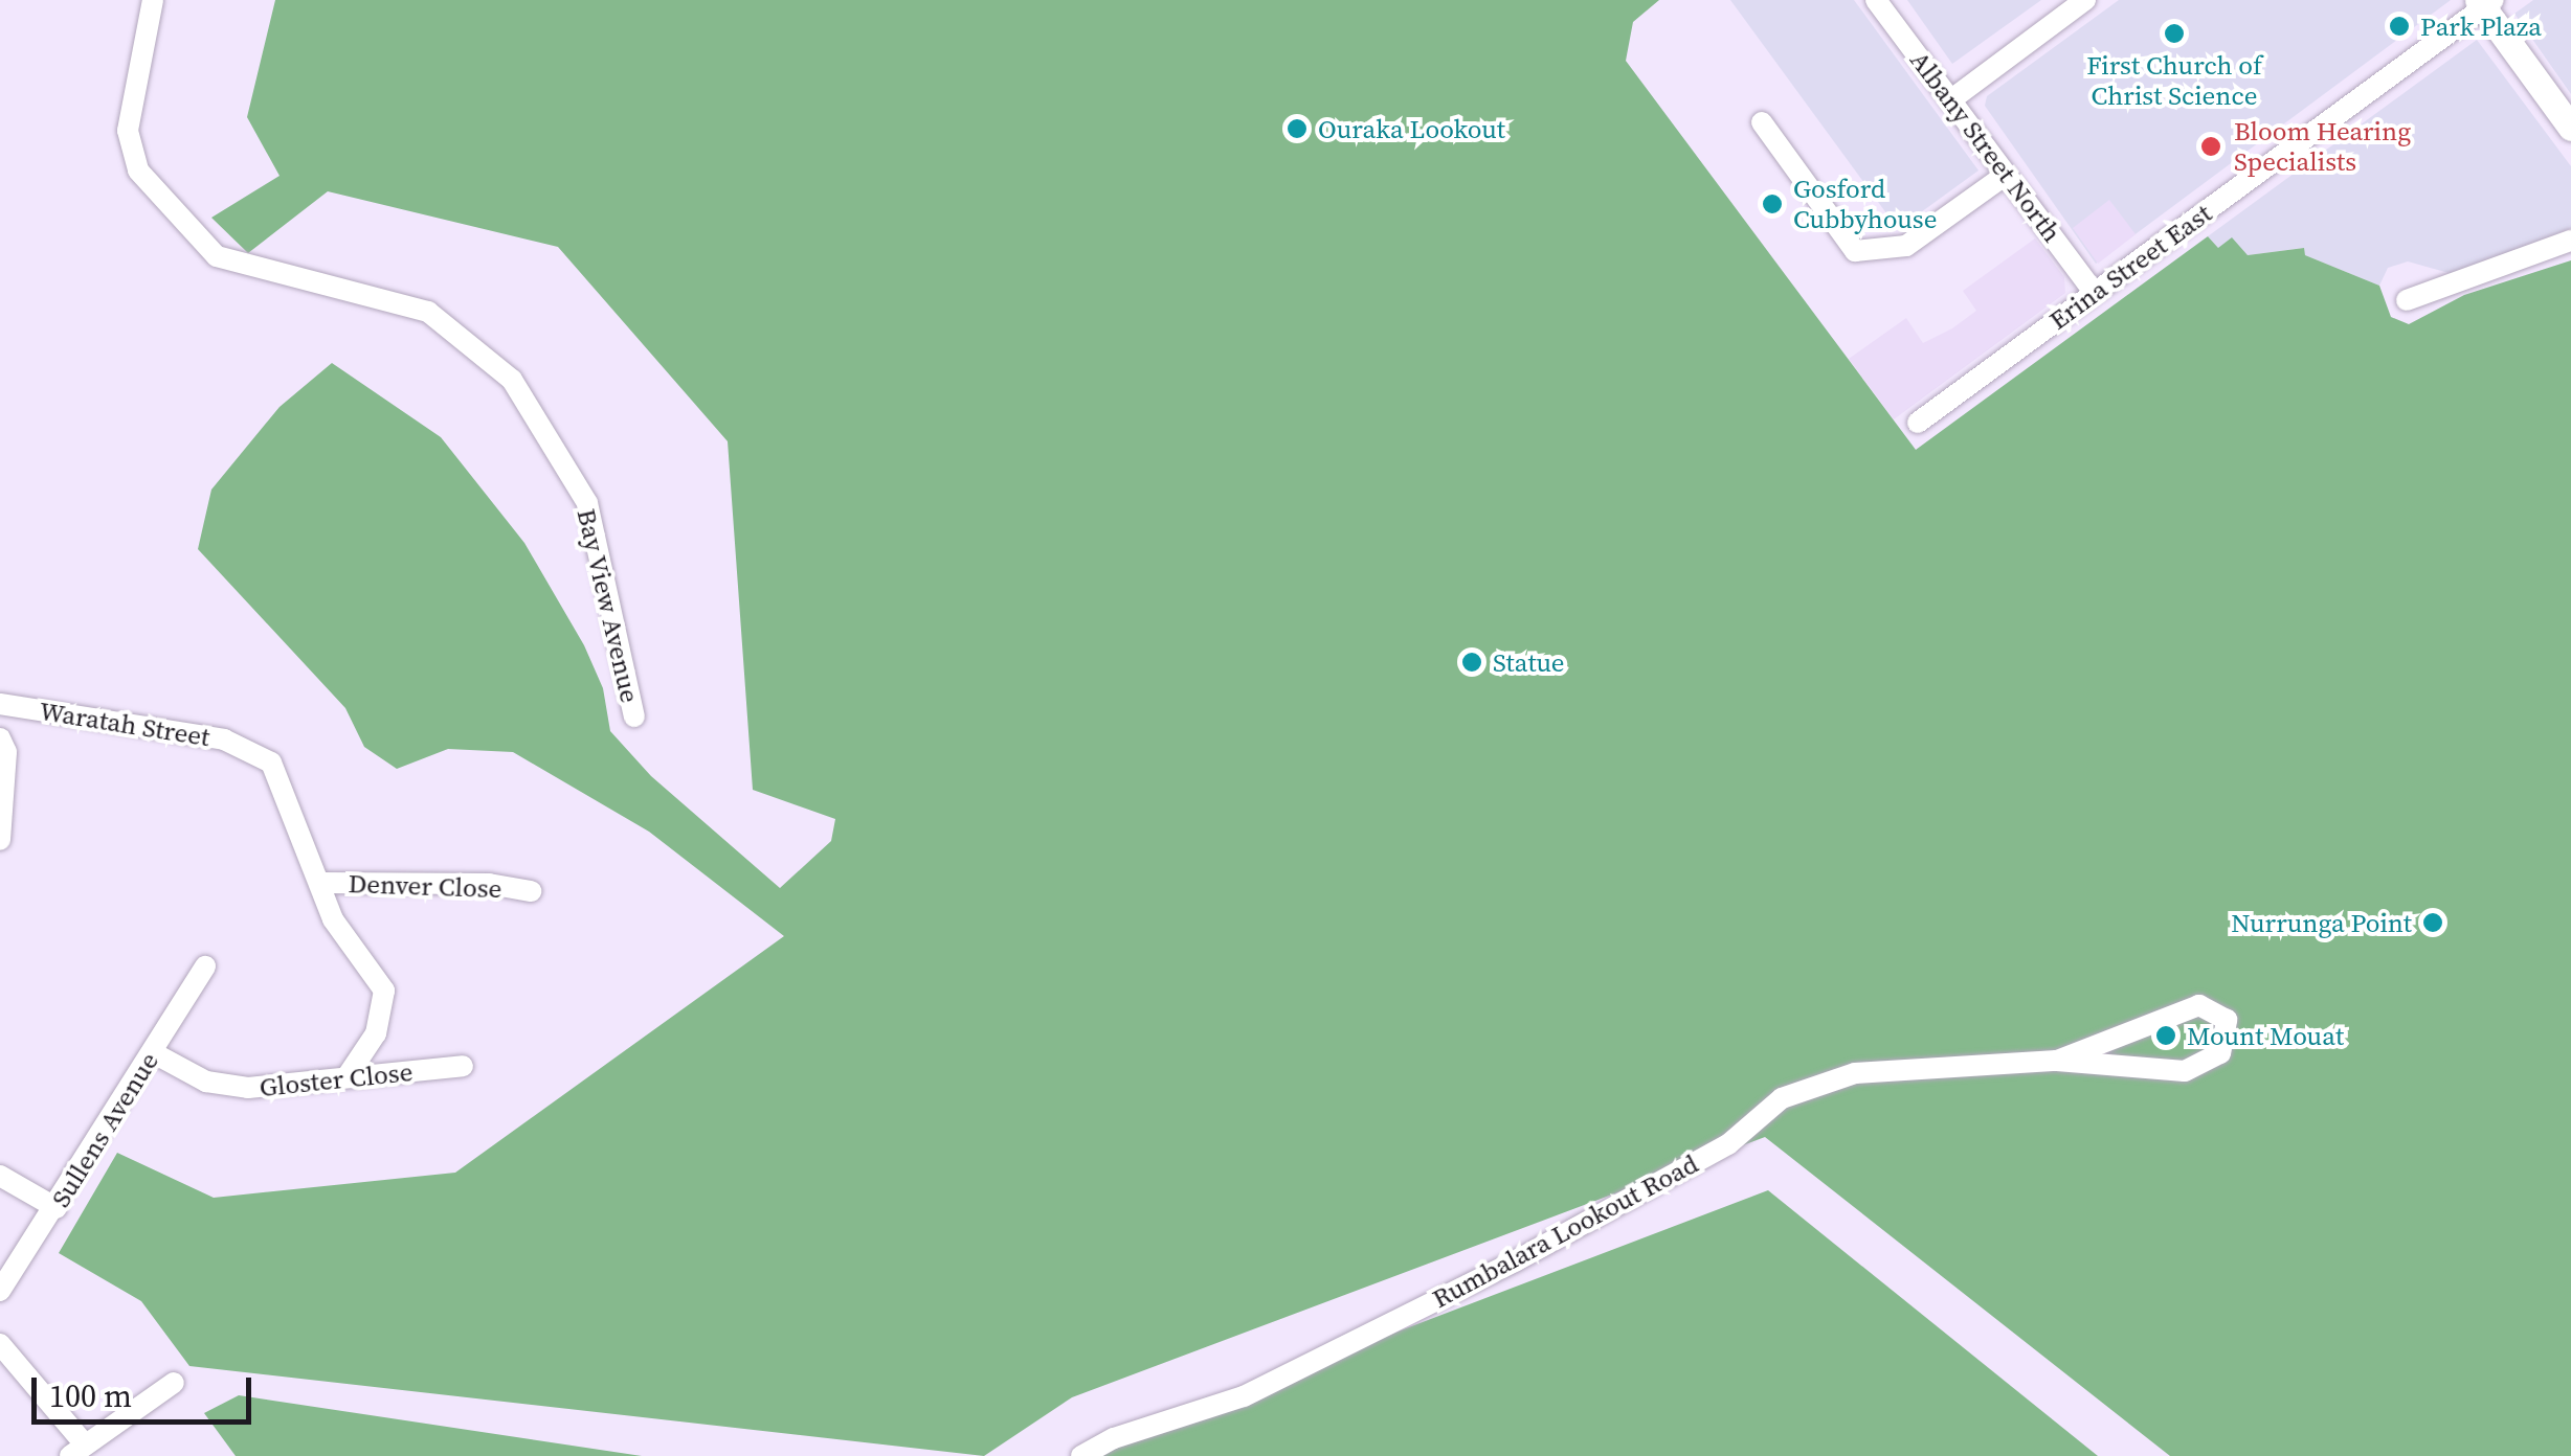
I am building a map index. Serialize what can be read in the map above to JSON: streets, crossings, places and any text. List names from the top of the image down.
{
  "streets": {
    "street": [
      "Albany Street North",
      "Erina Street East",
      "Bay View Avenue",
      "Waratah Street",
      "Denver Close",
      "Gloster Close",
      "Sullens Avenue",
      "Rumbalara Lookout Road"
    ]
  },
  "crossings": [
    ["Albany Street North", "Erina Street East"],
    ["Waratah Street", "Denver Close"],
    ["Waratah Street", "Gloster Close"],
    ["Gloster Close", "Sullens Avenue"]
  ],
  "places": [
    "Park Plaza",
    "First Church of Christ Science",
    "Ouraka Lookout",
    "Bloom Hearing Specialists",
    "Gosford Cubbyhouse",
    "Statue",
    "Nurrunga Point",
    "Mount Mouat"
  ],
  "scale_bar": "100 m"
}
